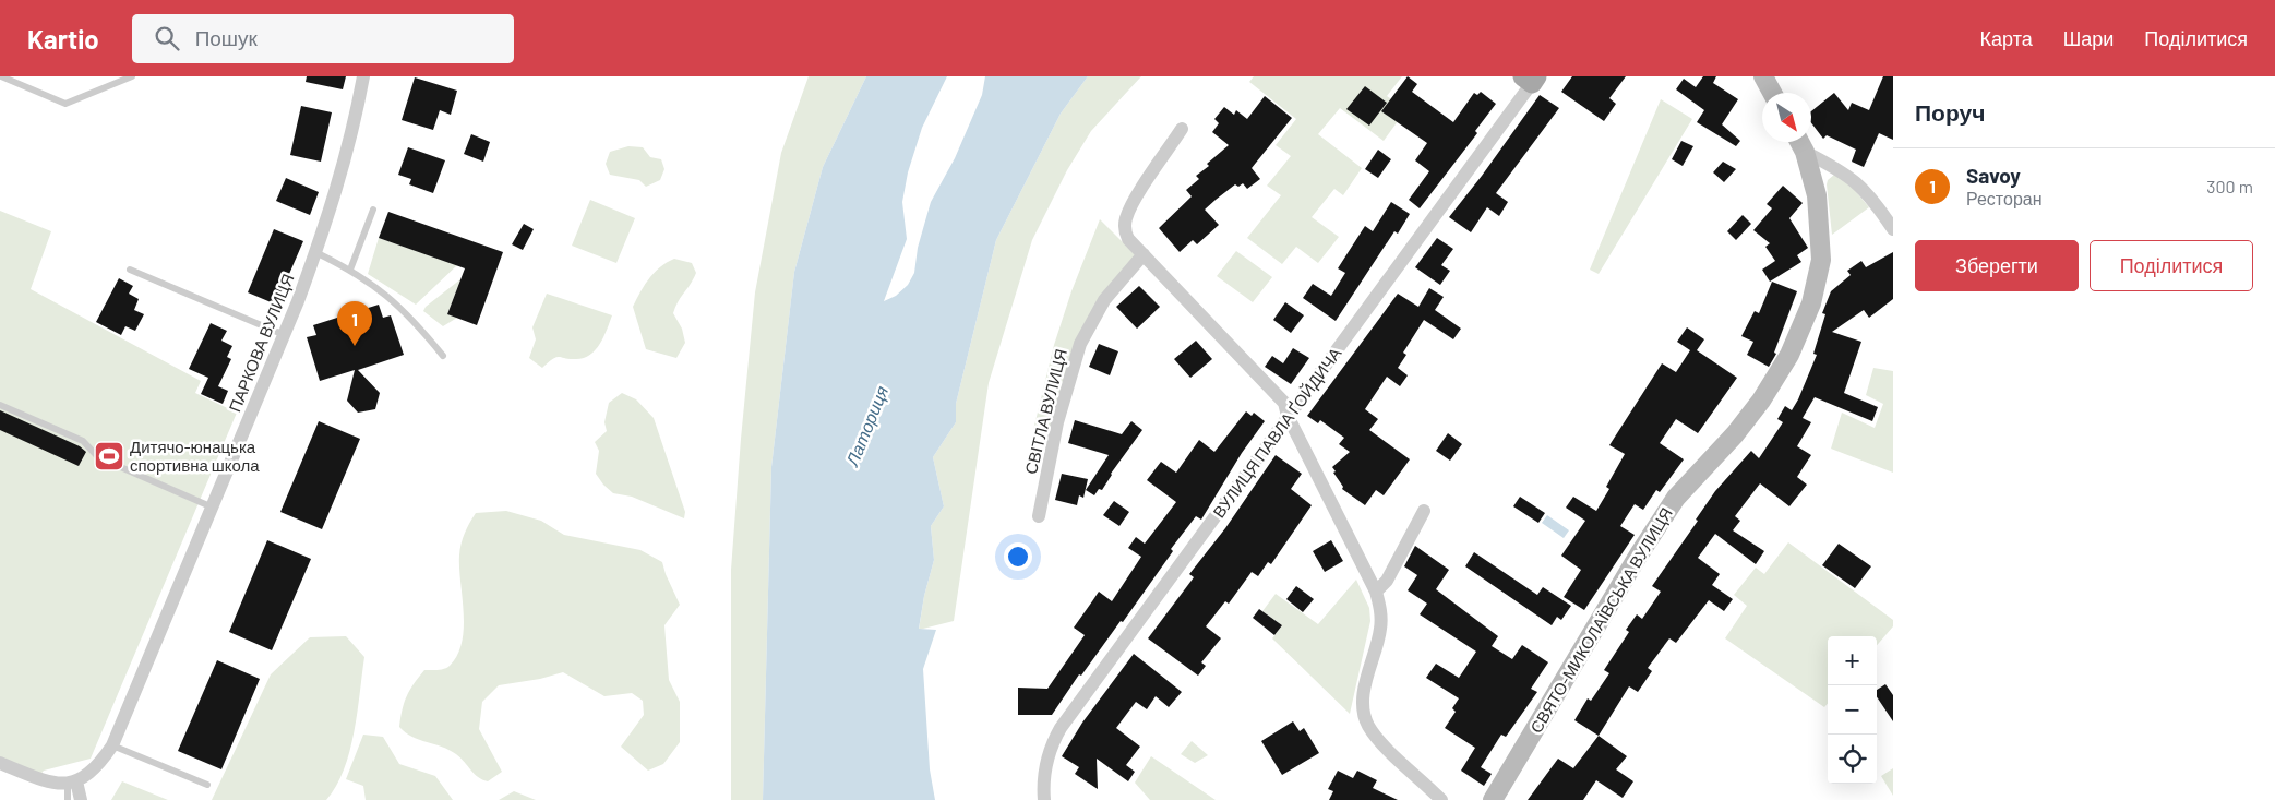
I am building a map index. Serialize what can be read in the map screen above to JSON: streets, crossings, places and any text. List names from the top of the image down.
{
  "streets": {
    "street": [
      "ПАРКОВА ВУЛИЦЯ",
      "СВІТЛА ВУЛИЦЯ",
      "ВУЛИЦЯ ПАВЛА ҐОЙДИЧА",
      "СВЯТО-МИКОЛАЇВСЬКА ВУЛИЦЯ"
    ]
  },
  "water": ["Латориця"],
  "places": {
    "sports": ["Дитячо-юнацька спортивна школа"]
  },
  "north": "bottom right",
  "page": {
    "header": "Kartio",
    "search": "Пошук",
    "nav": ["Карта", "Шари", "Поділитися"],
    "heading": "Поруч",
    "list": [
      {
        "mark": "1",
        "name": "Savoy",
        "note": "Ресторан",
        "value": "300 m"
      }
    ],
    "buttons": ["Зберегти", "Поділитися"],
    "pins": "1",
    "map_buttons": ["+", "−"]
  }
}
